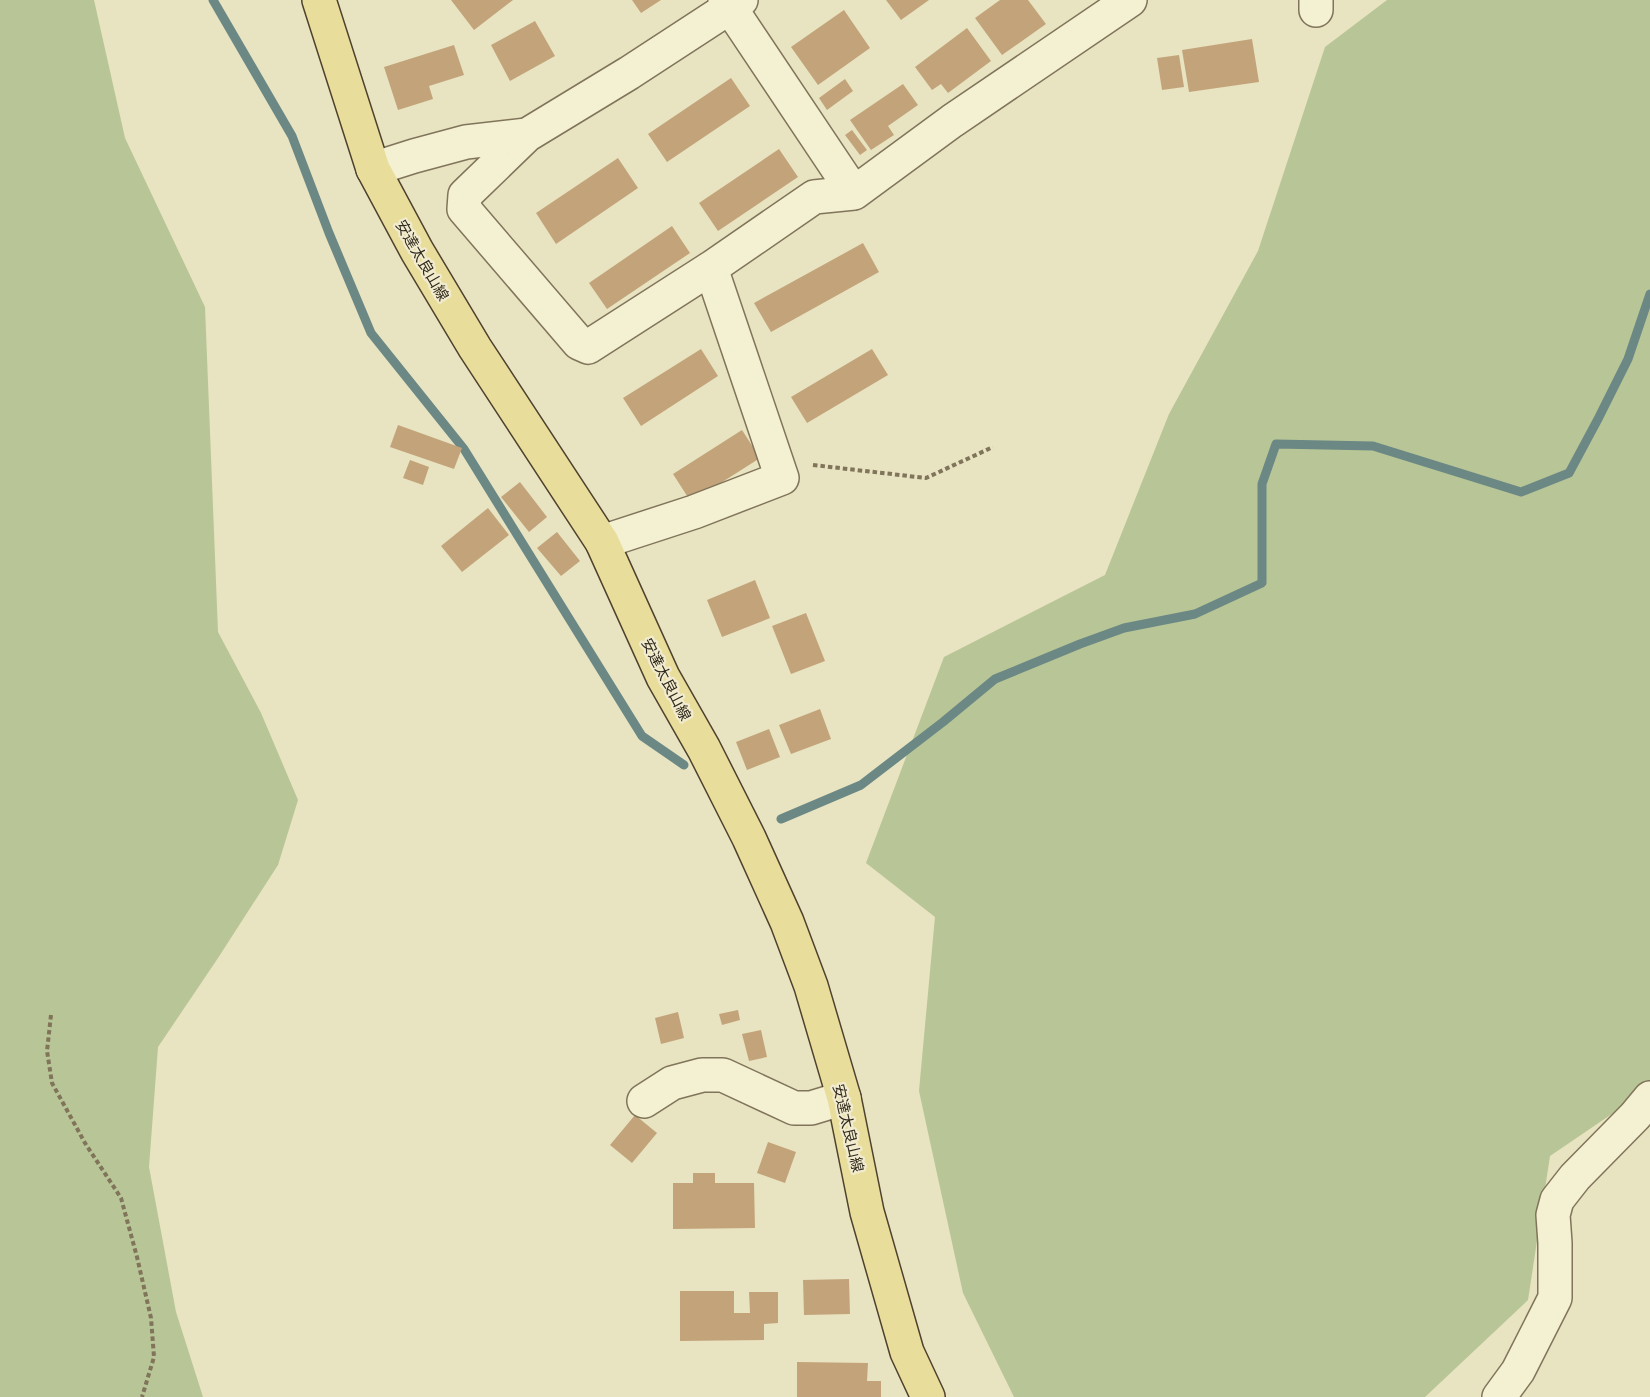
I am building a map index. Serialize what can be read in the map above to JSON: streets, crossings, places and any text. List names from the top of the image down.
{
  "streets": {
    "main road": ["安達太良山線"]
  }
}
